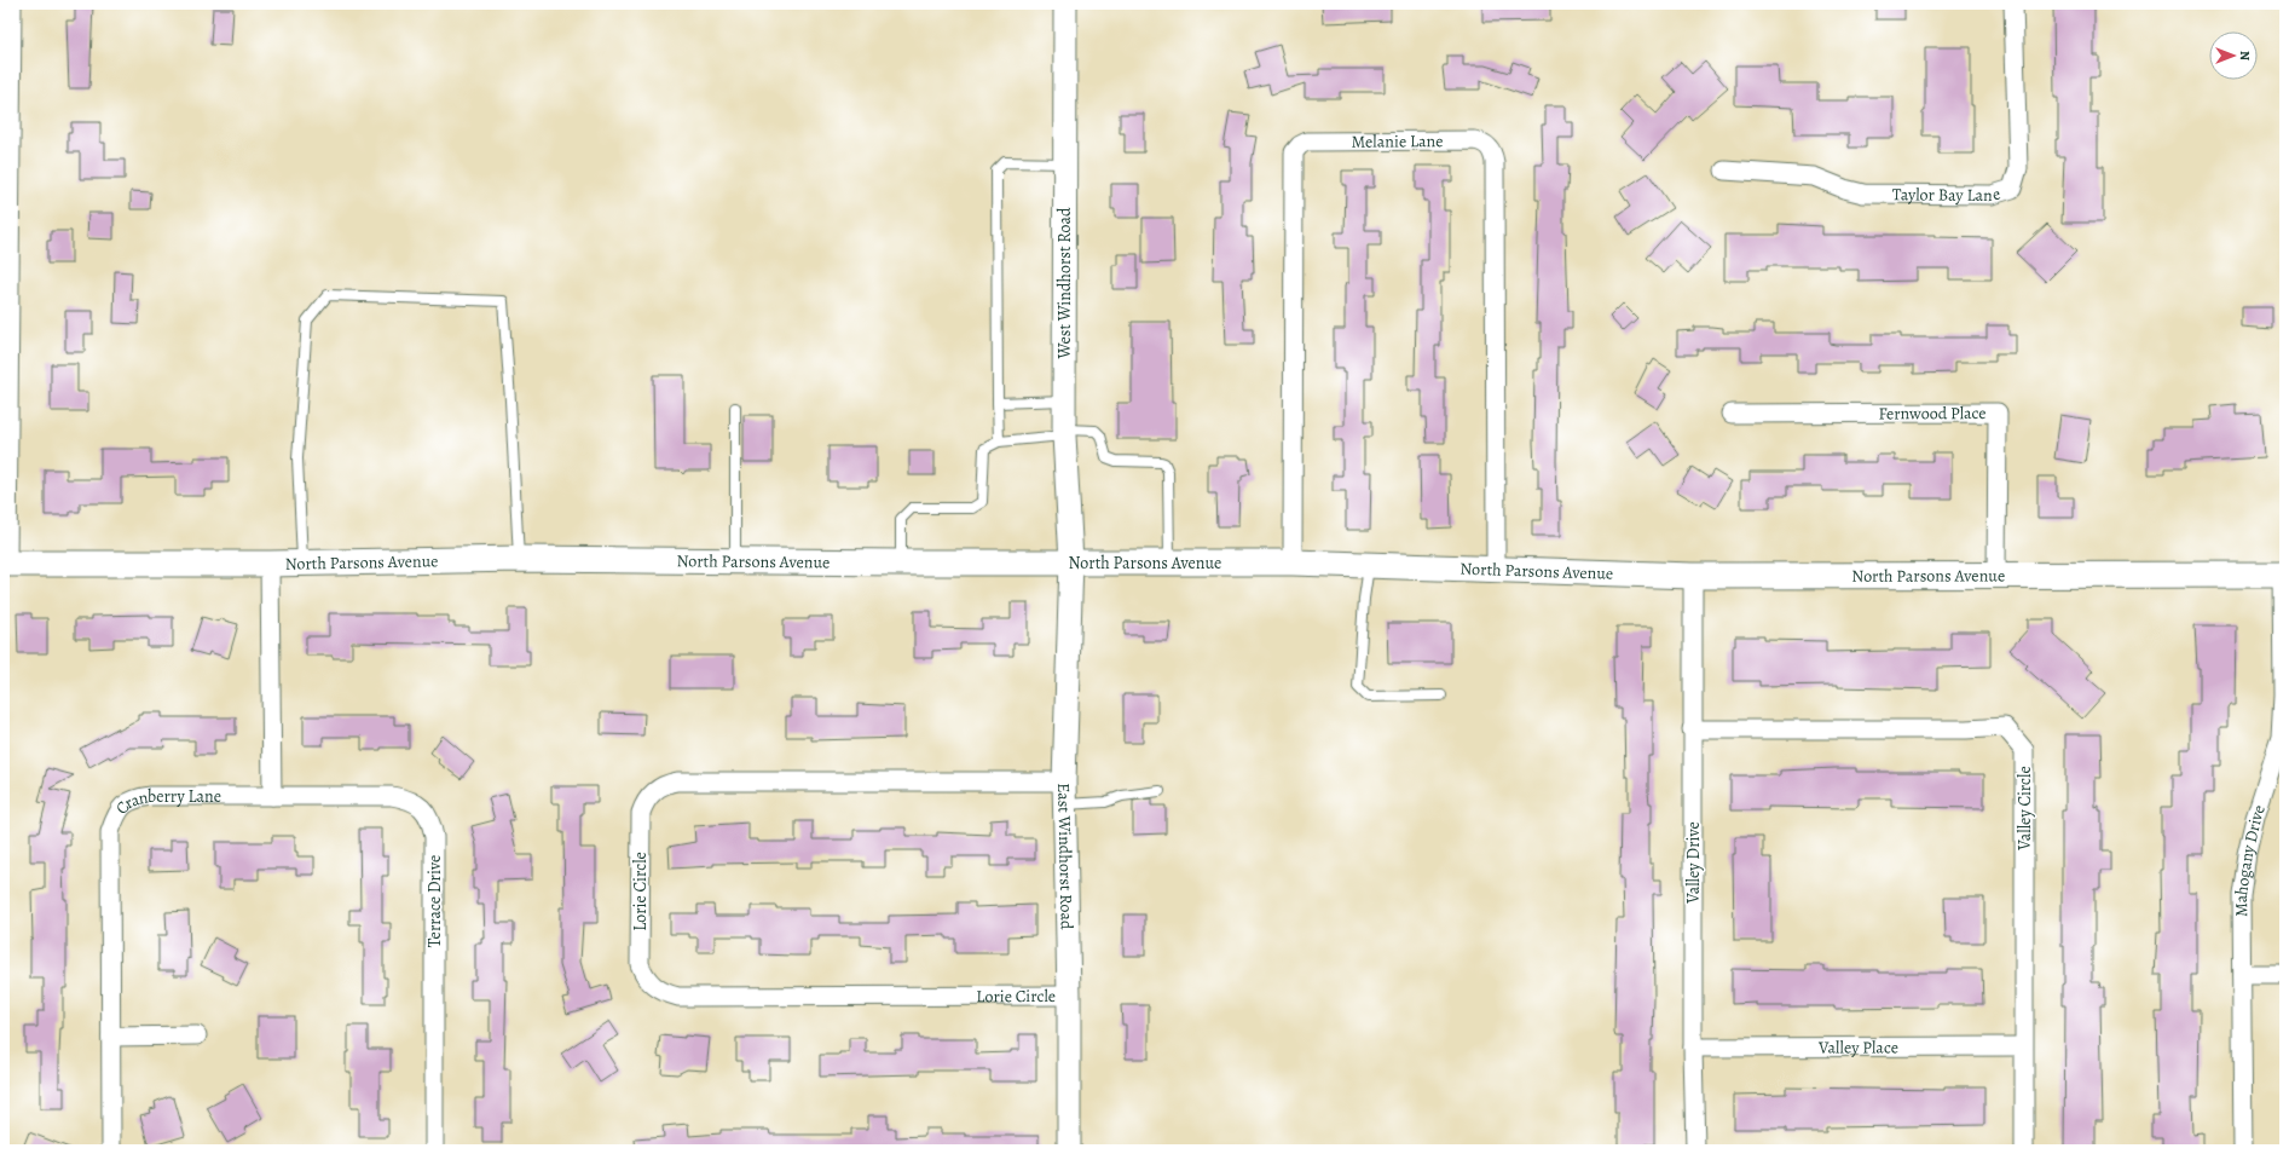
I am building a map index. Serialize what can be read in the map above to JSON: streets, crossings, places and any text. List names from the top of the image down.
{
  "streets": {
    "main road": ["North Parsons Avenue"],
    "street": [
      "Melanie Lane",
      "Taylor Bay Lane",
      "West Windhorst Road",
      "Fernwood Place",
      "Cranberry Lane",
      "Valley Circle",
      "East Windhorst Road",
      "Mahogany Drive",
      "Valley Drive",
      "Lorie Circle",
      "Terrace Drive",
      "Valley Place"
    ]
  },
  "crossings": [
    ["Melanie Lane", "North Parsons Avenue"],
    ["West Windhorst Road", "North Parsons Avenue"],
    ["West Windhorst Road", "East Windhorst Road"],
    ["Fernwood Place", "North Parsons Avenue"],
    ["North Parsons Avenue", "East Windhorst Road"],
    ["North Parsons Avenue", "Mahogany Drive"],
    ["North Parsons Avenue", "Valley Drive"],
    ["Cranberry Lane", "Terrace Drive"],
    ["Valley Circle", "Valley Drive"],
    ["Valley Circle", "Valley Place"],
    ["East Windhorst Road", "Lorie Circle"],
    ["Valley Drive", "Valley Place"]
  ],
  "north": "right"
}
